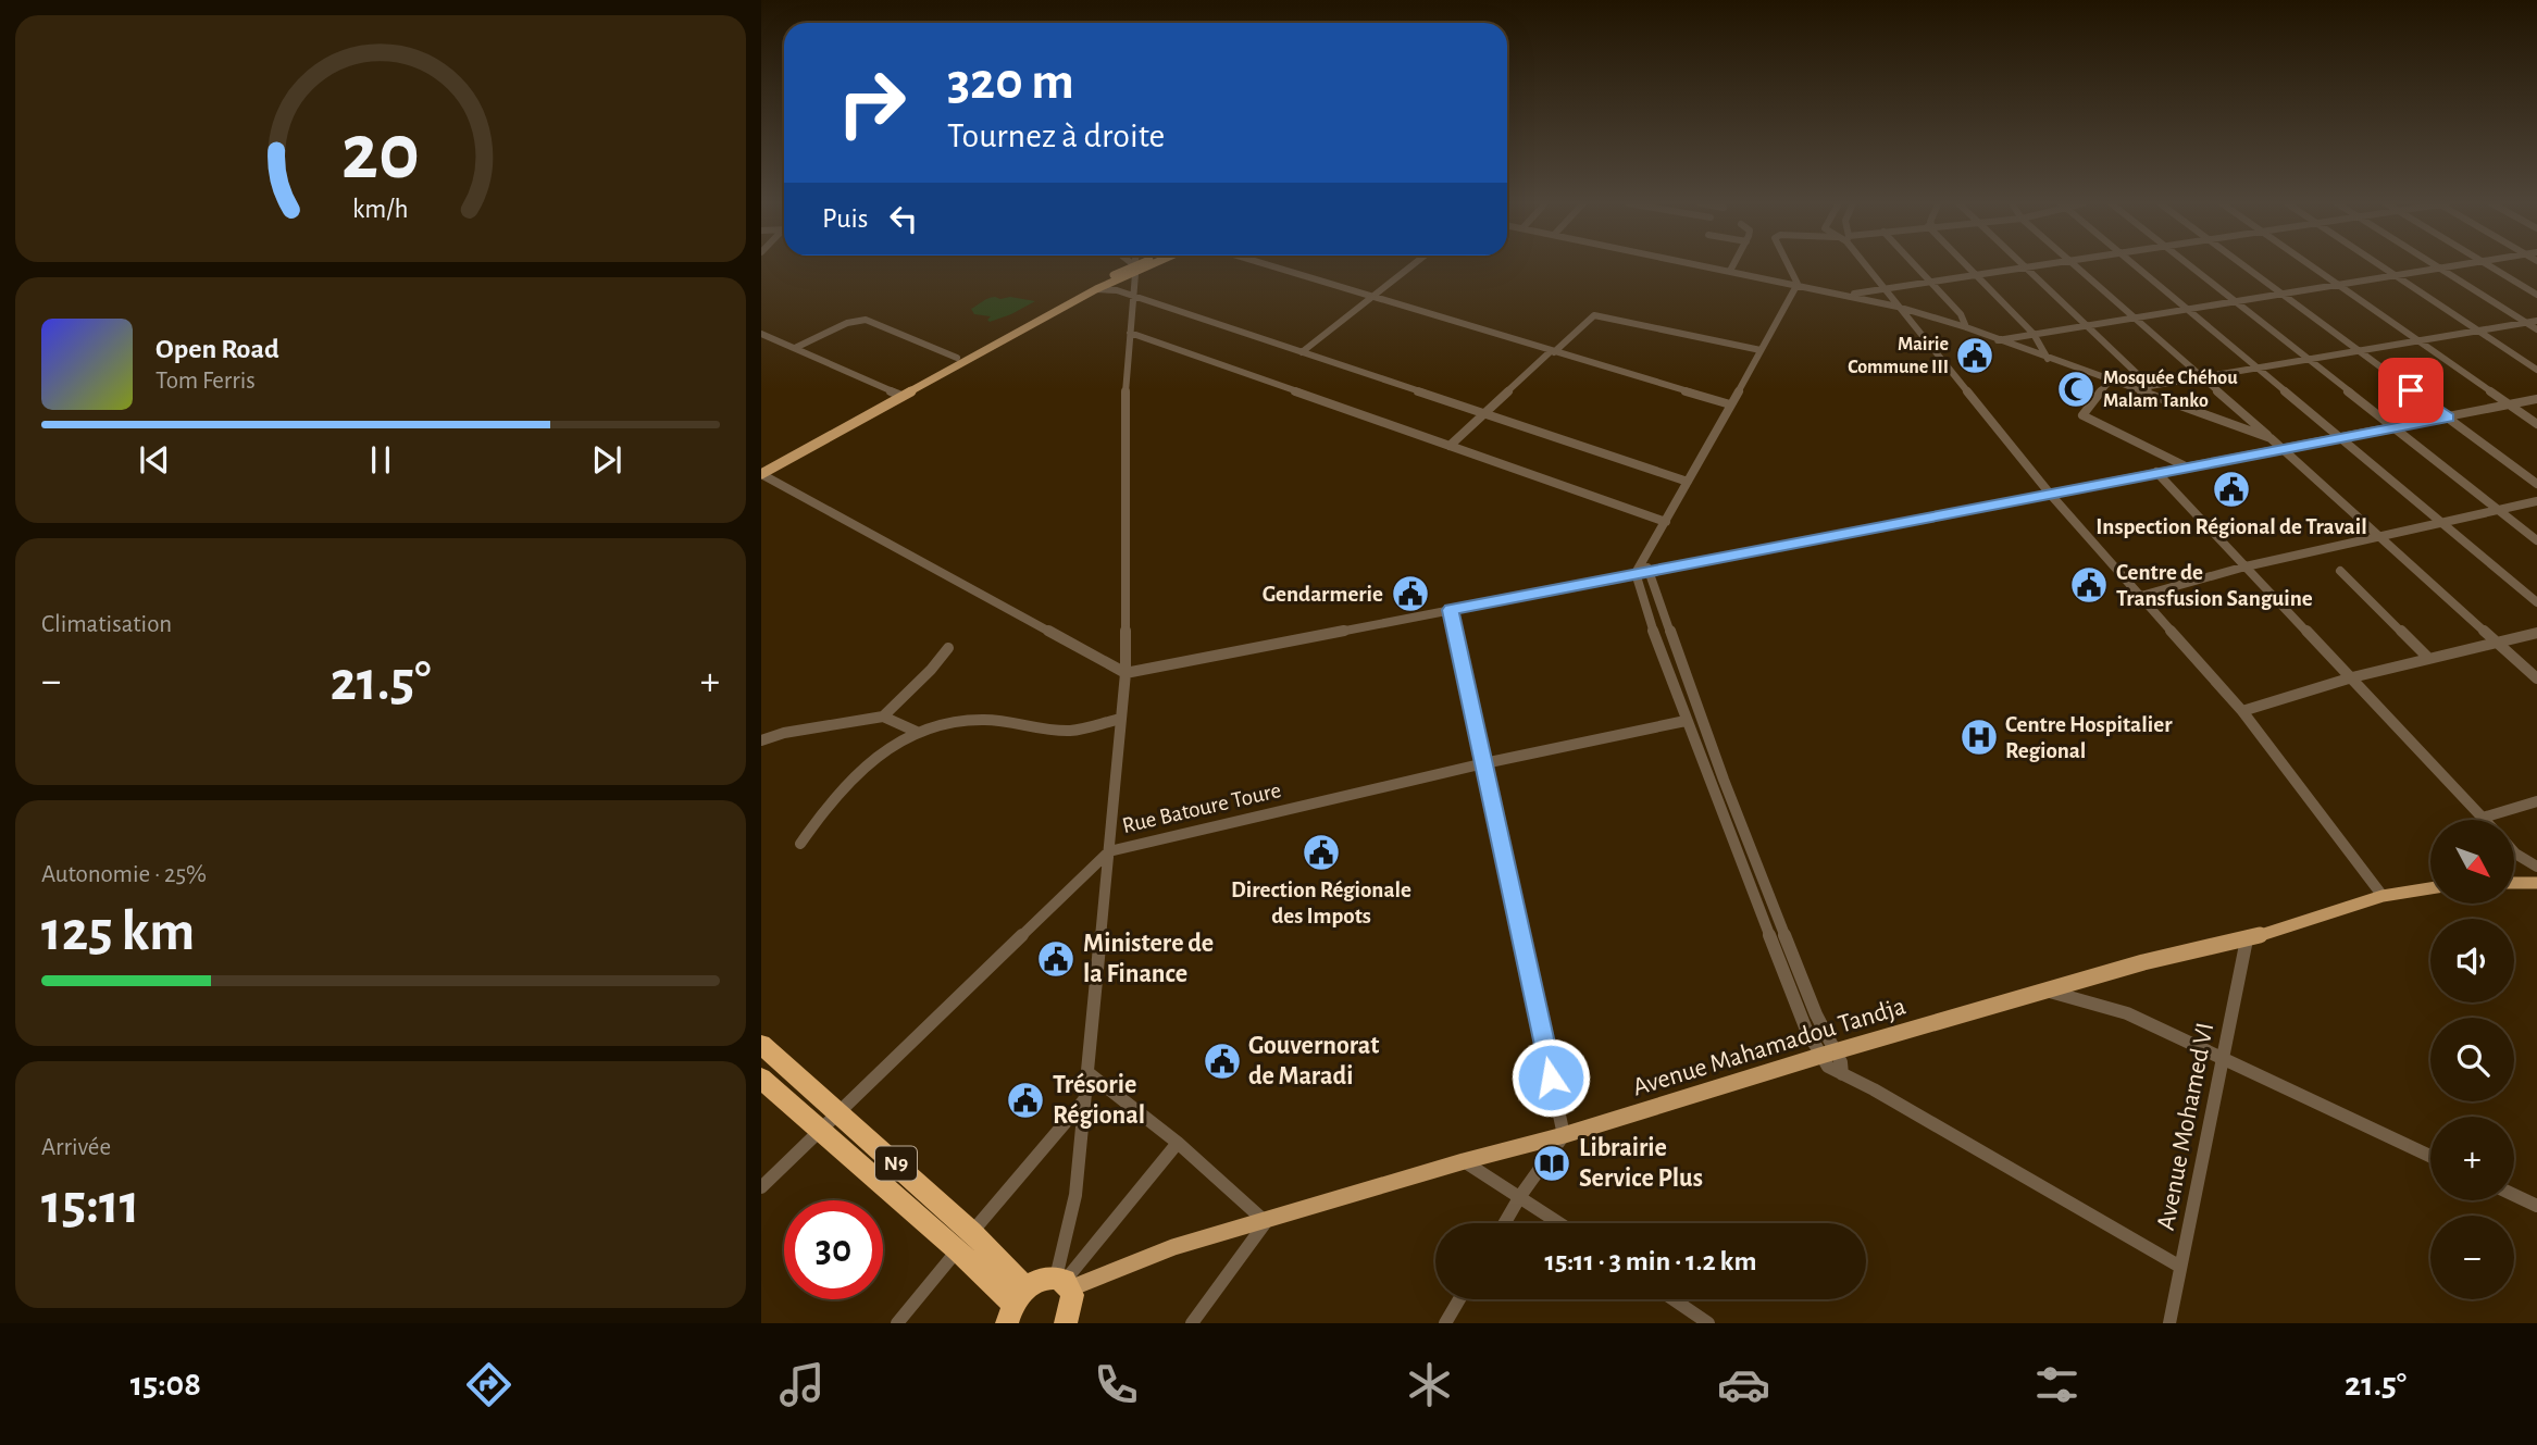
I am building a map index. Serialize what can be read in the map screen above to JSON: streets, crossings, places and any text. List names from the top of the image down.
{
  "streets": {
    "highway": ["N9"],
    "main road": ["Avenue Mahamadou Tandja"],
    "street": ["Rue Batoure Toure", "Avenue Mohamed VI"]
  },
  "crossings": [
    ["Rue Batoure Toure", "N9"],
    ["Avenue Mahamadou Tandja", "Avenue Mohamed VI"]
  ],
  "places": {
    "public building": [
      "Mairie Commune III",
      "Inspection Régional de Travail",
      "Centre de Transfusion Sanguine",
      "Gendarmerie",
      "Direction Régionale des Impots",
      "Ministere de la Finance",
      "Gouvernorat de Maradi",
      "Trésorie Régional"
    ],
    "mosque": ["Mosquée Chéhou Malam Tanko"],
    "hospital": ["Centre Hospitalier Regional"],
    "library": ["Librairie Service Plus"]
  },
  "north": "bottom right",
  "page": {
    "turn": ["320 m", "Tournez à droite"],
    "then": "Puis",
    "song": ["Open Road", "Tom Ferris"],
    "tile": [
      "Climatisation",
      ["Autonomie · 25%", "125 km"],
      ["Arrivée", "15:11"]
    ],
    "heat": ["−", "21.5°", "+"],
    "map_buttons": ["+", "−"],
    "limit": "30",
    "trip": "15:11 · 3 min · 1.2 km",
    "tabs": ["15:08", "21.5°"],
    "gauge": ["20", "km/h"]
  }
}
